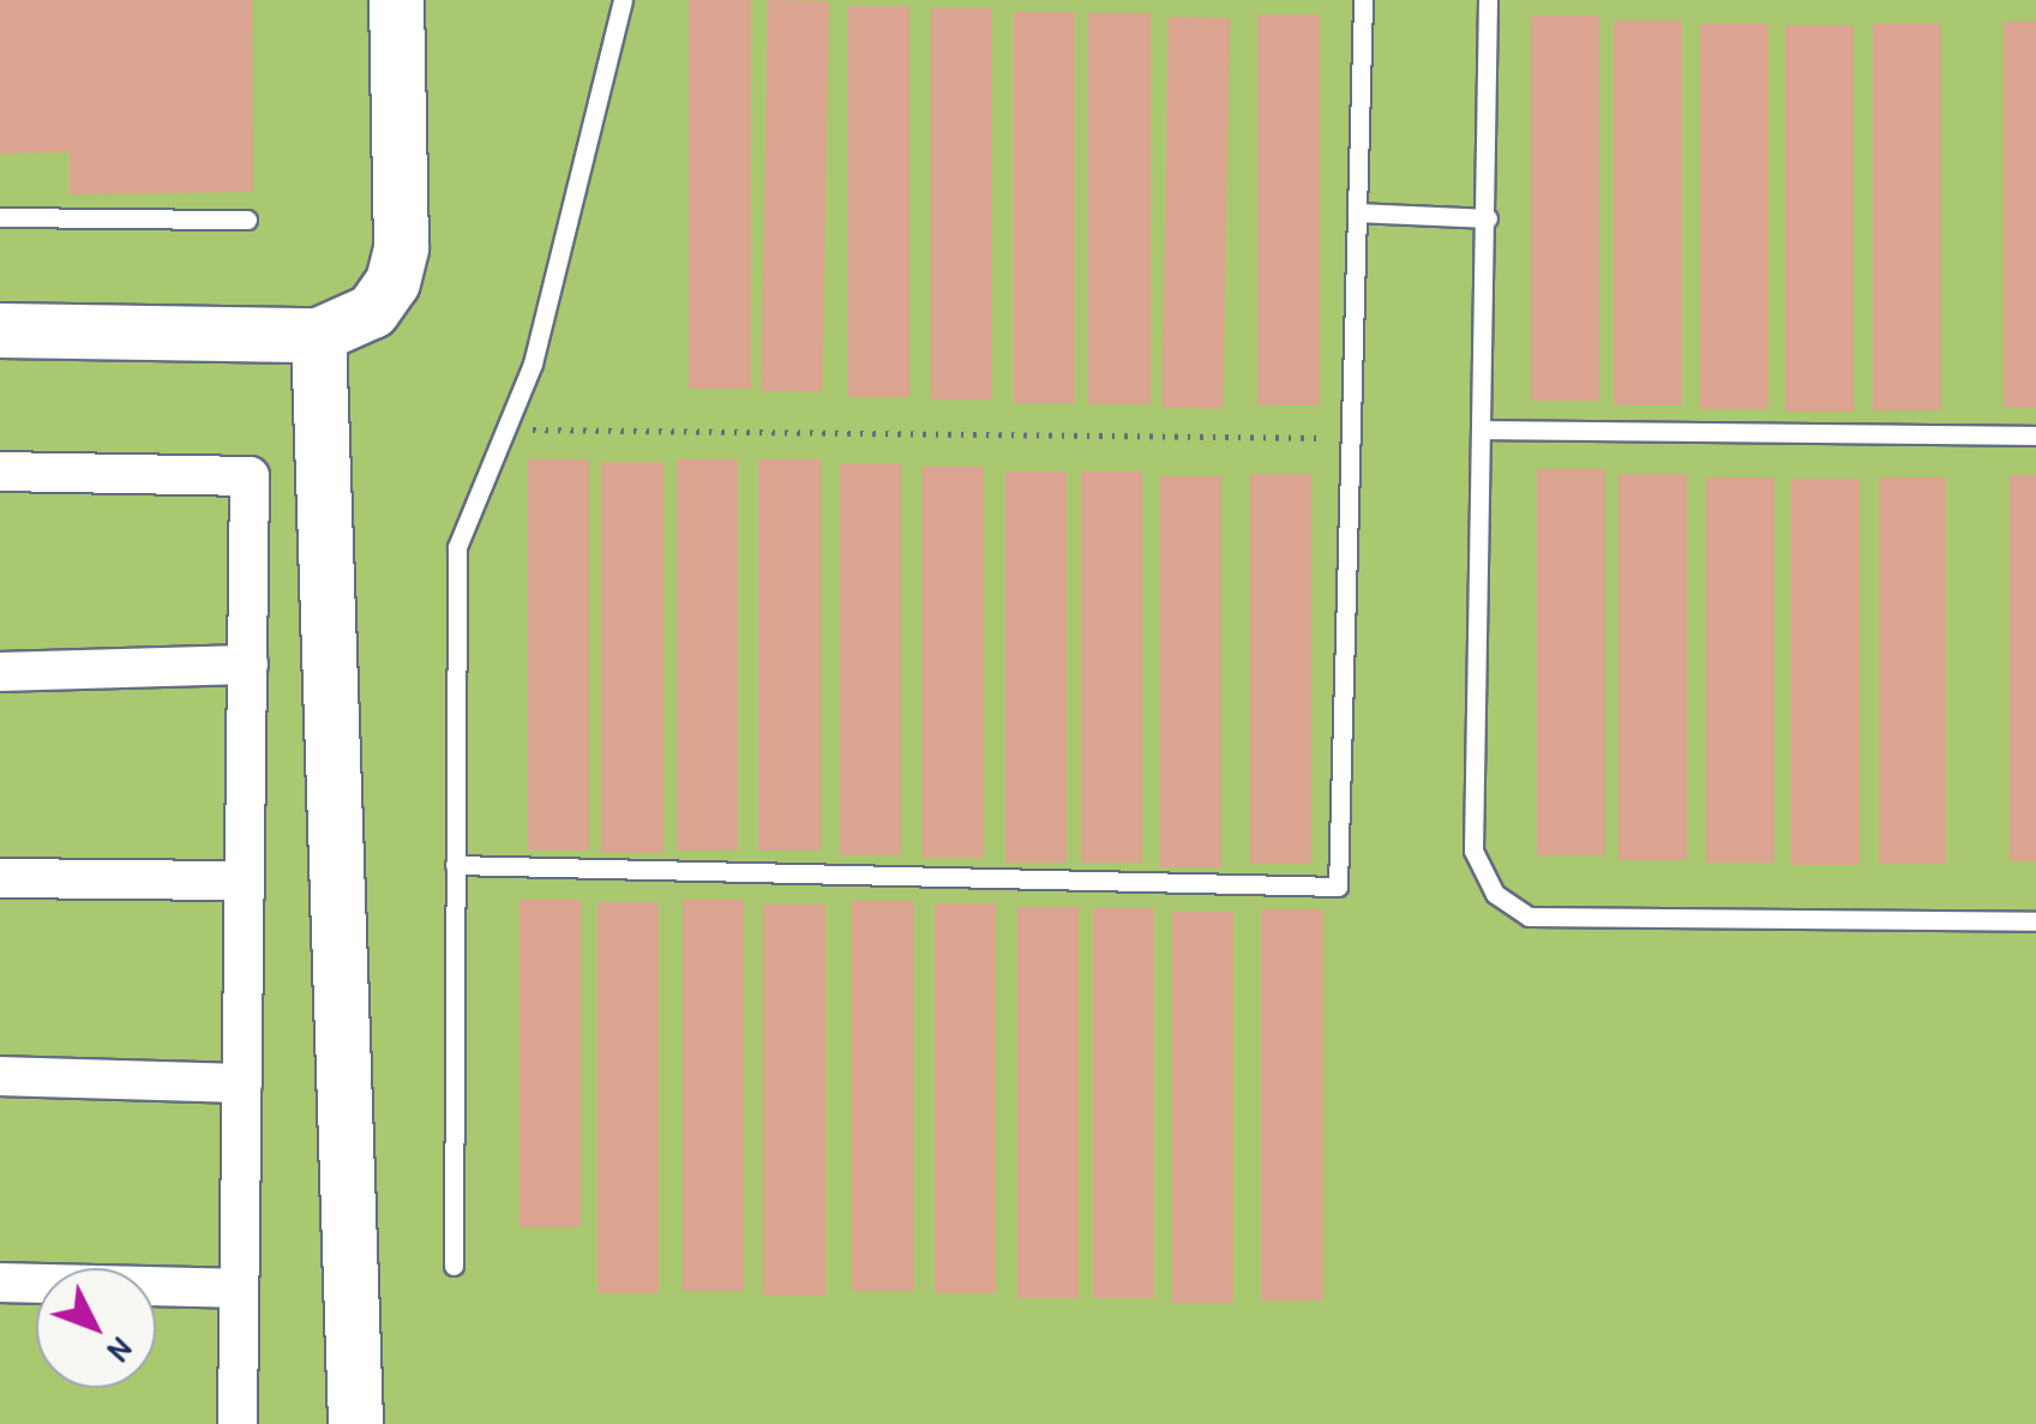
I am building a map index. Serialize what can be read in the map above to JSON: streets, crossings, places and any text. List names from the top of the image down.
{
  "north": "bottom right"
}
